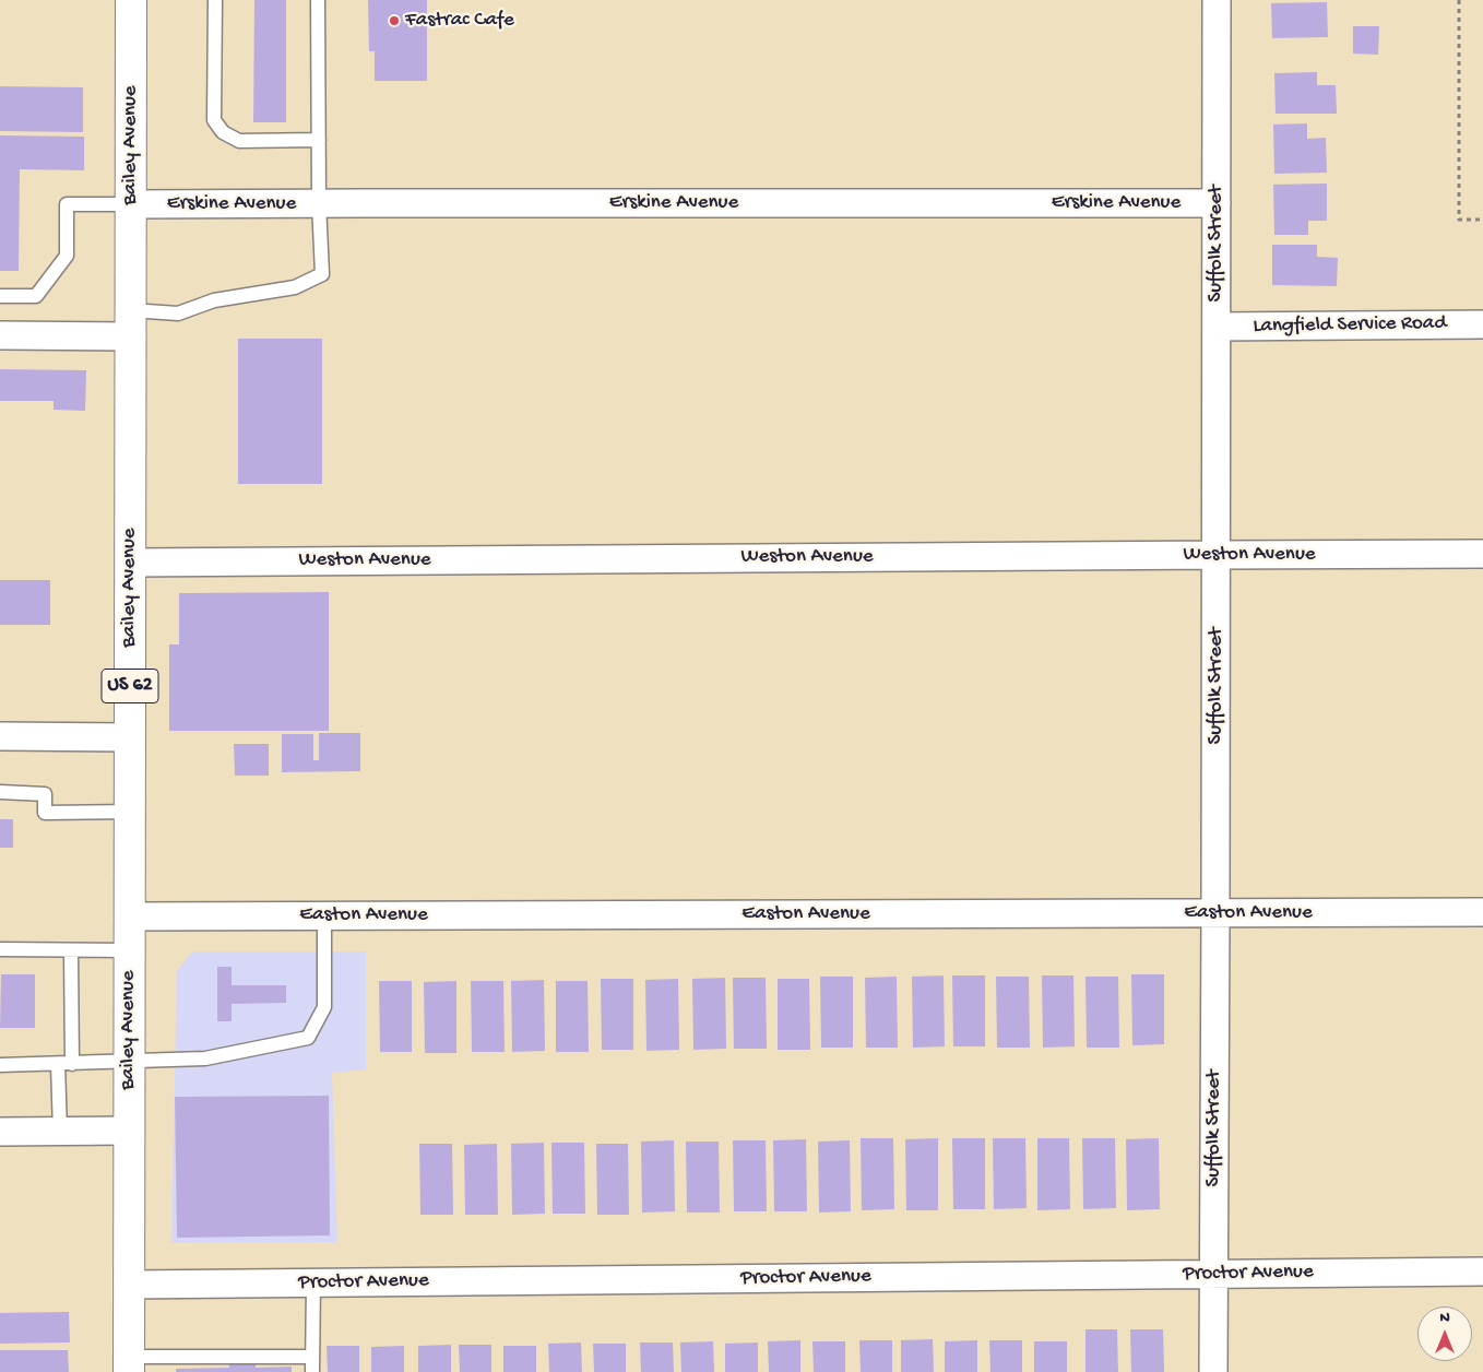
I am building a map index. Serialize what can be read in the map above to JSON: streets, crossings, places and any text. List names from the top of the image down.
{
  "streets": {
    "main road": ["Bailey Avenue", "US 62"],
    "street": [
      "Erskine Avenue",
      "Suffolk Street",
      "Langfield Service Road",
      "Weston Avenue",
      "Easton Avenue",
      "Proctor Avenue"
    ]
  },
  "crossings": [
    ["Bailey Avenue", "Erskine Avenue"],
    ["Bailey Avenue", "Weston Avenue"],
    ["Bailey Avenue", "Easton Avenue"],
    ["Bailey Avenue", "Proctor Avenue"],
    ["Erskine Avenue", "Suffolk Street"],
    ["Suffolk Street", "Langfield Service Road"],
    ["Suffolk Street", "Weston Avenue"],
    ["Suffolk Street", "Easton Avenue"],
    ["Suffolk Street", "Proctor Avenue"]
  ],
  "places": ["Fastrac Cafe"],
  "north": "top"
}
